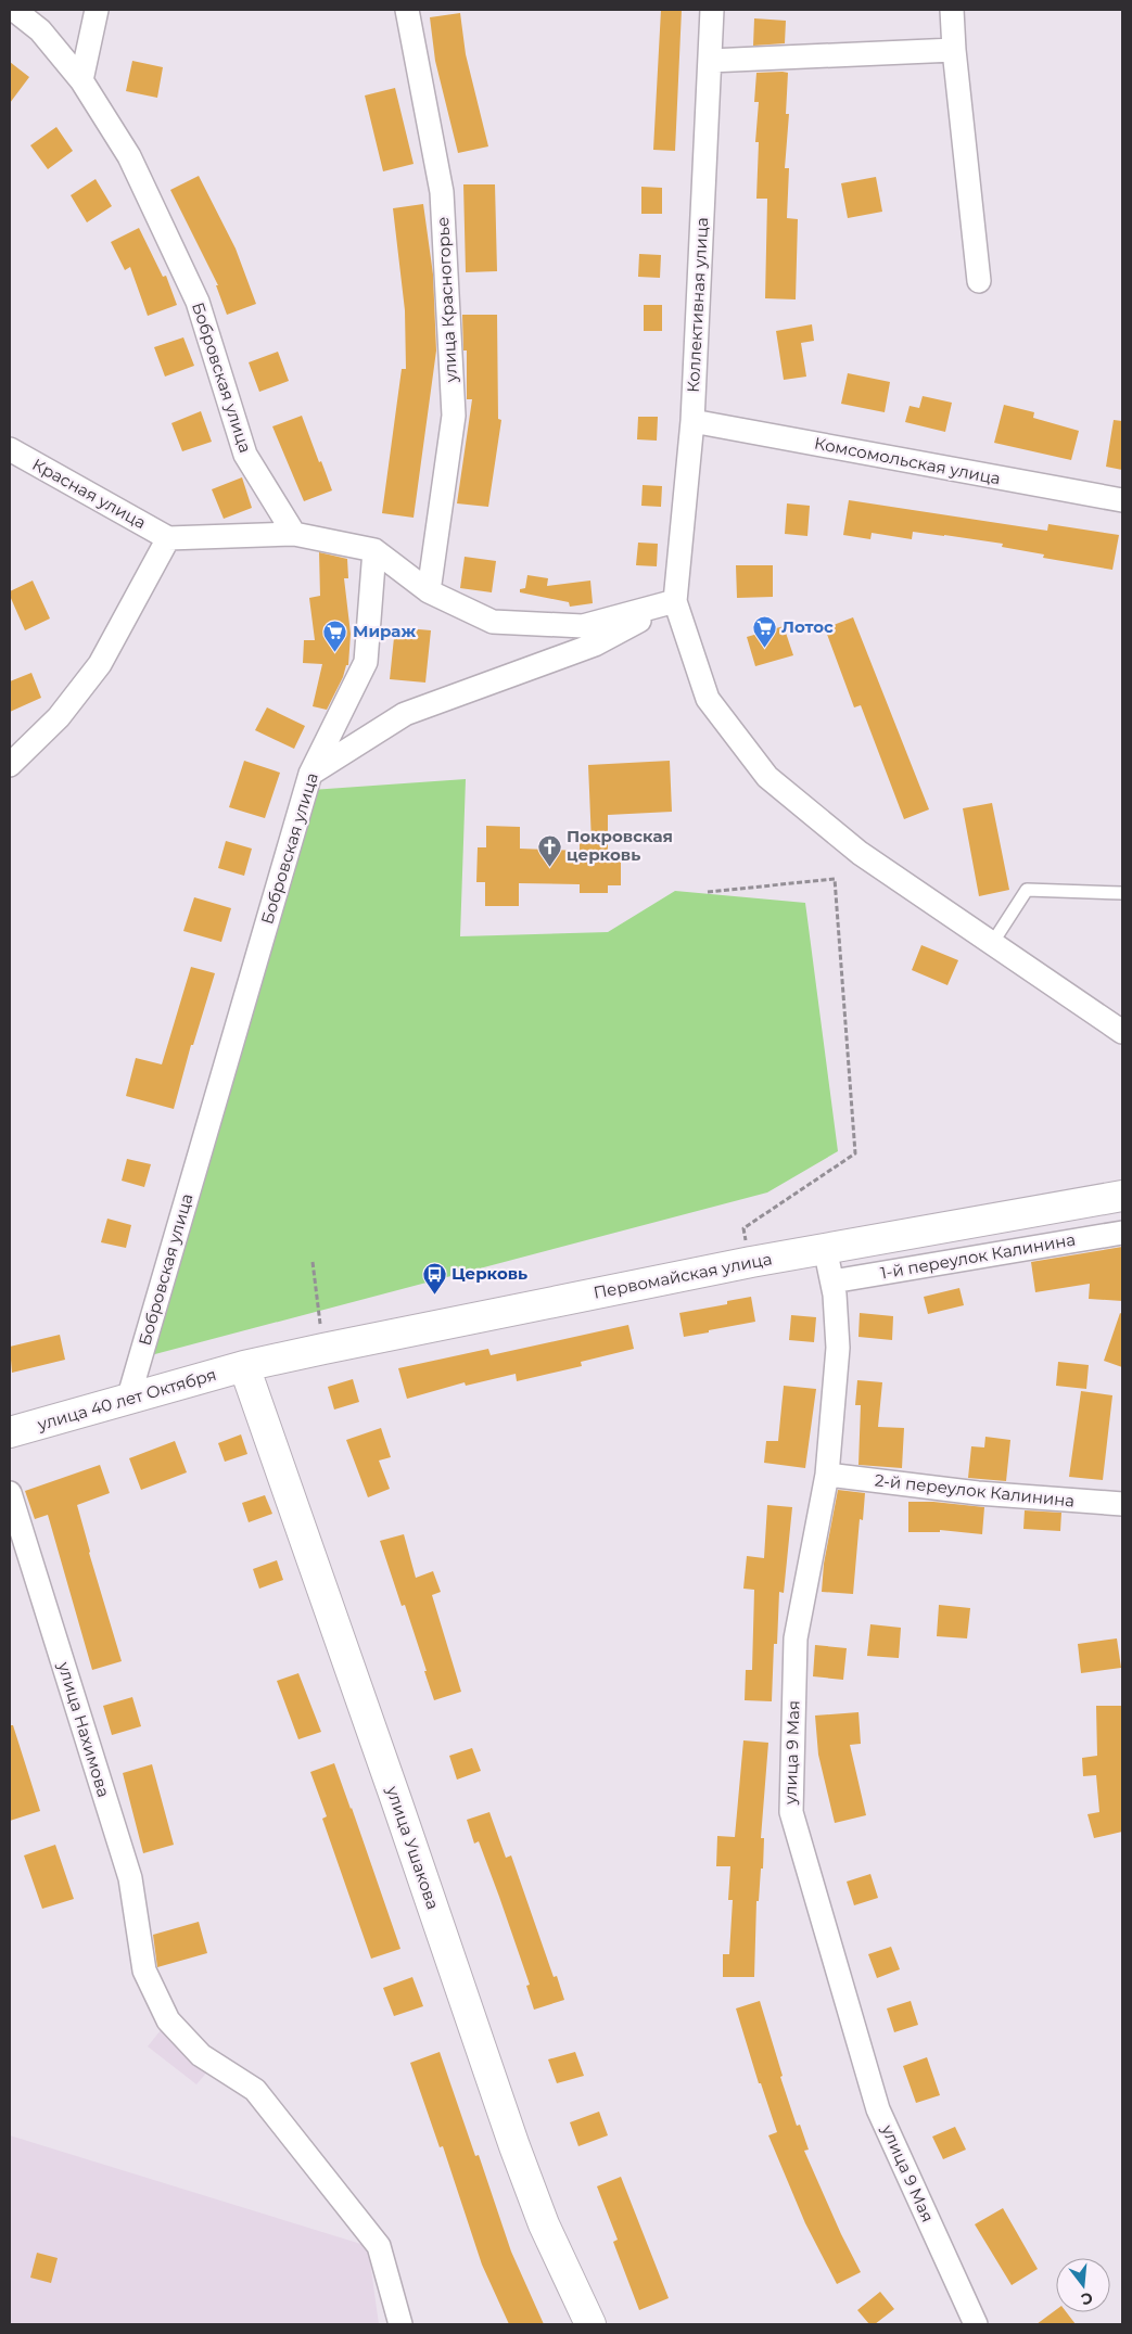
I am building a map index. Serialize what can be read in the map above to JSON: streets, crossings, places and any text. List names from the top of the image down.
{
  "streets": {
    "main road": ["Первомайская улица", "улица 40 лет Октября", "улица Ушакова"],
    "street": [
      "улица Красногорье",
      "Коллективная улица",
      "Бобровская улица",
      "Комсомольская улица",
      "Красная улица",
      "1-й переулок Калинина",
      "2-й переулок Калинина",
      "улица Нахимова",
      "улица 9 Мая"
    ]
  },
  "crossings": [
    ["Коллективная улица", "Комсомольская улица"],
    ["Бобровская улица", "улица 40 лет Октября"],
    ["1-й переулок Калинина", "улица 9 Мая"],
    ["Первомайская улица", "улица 40 лет Октября"],
    ["Первомайская улица", "улица 9 Мая"],
    ["Первомайская улица", "улица Ушакова"],
    ["улица 40 лет Октября", "улица Ушакова"],
    ["2-й переулок Калинина", "улица 9 Мая"]
  ],
  "places": {
    "supermarket": ["Лотос", "Мираж"],
    "church": ["Покровская церковь"],
    "bus stop": ["Церковь"]
  },
  "north": "bottom"
}
